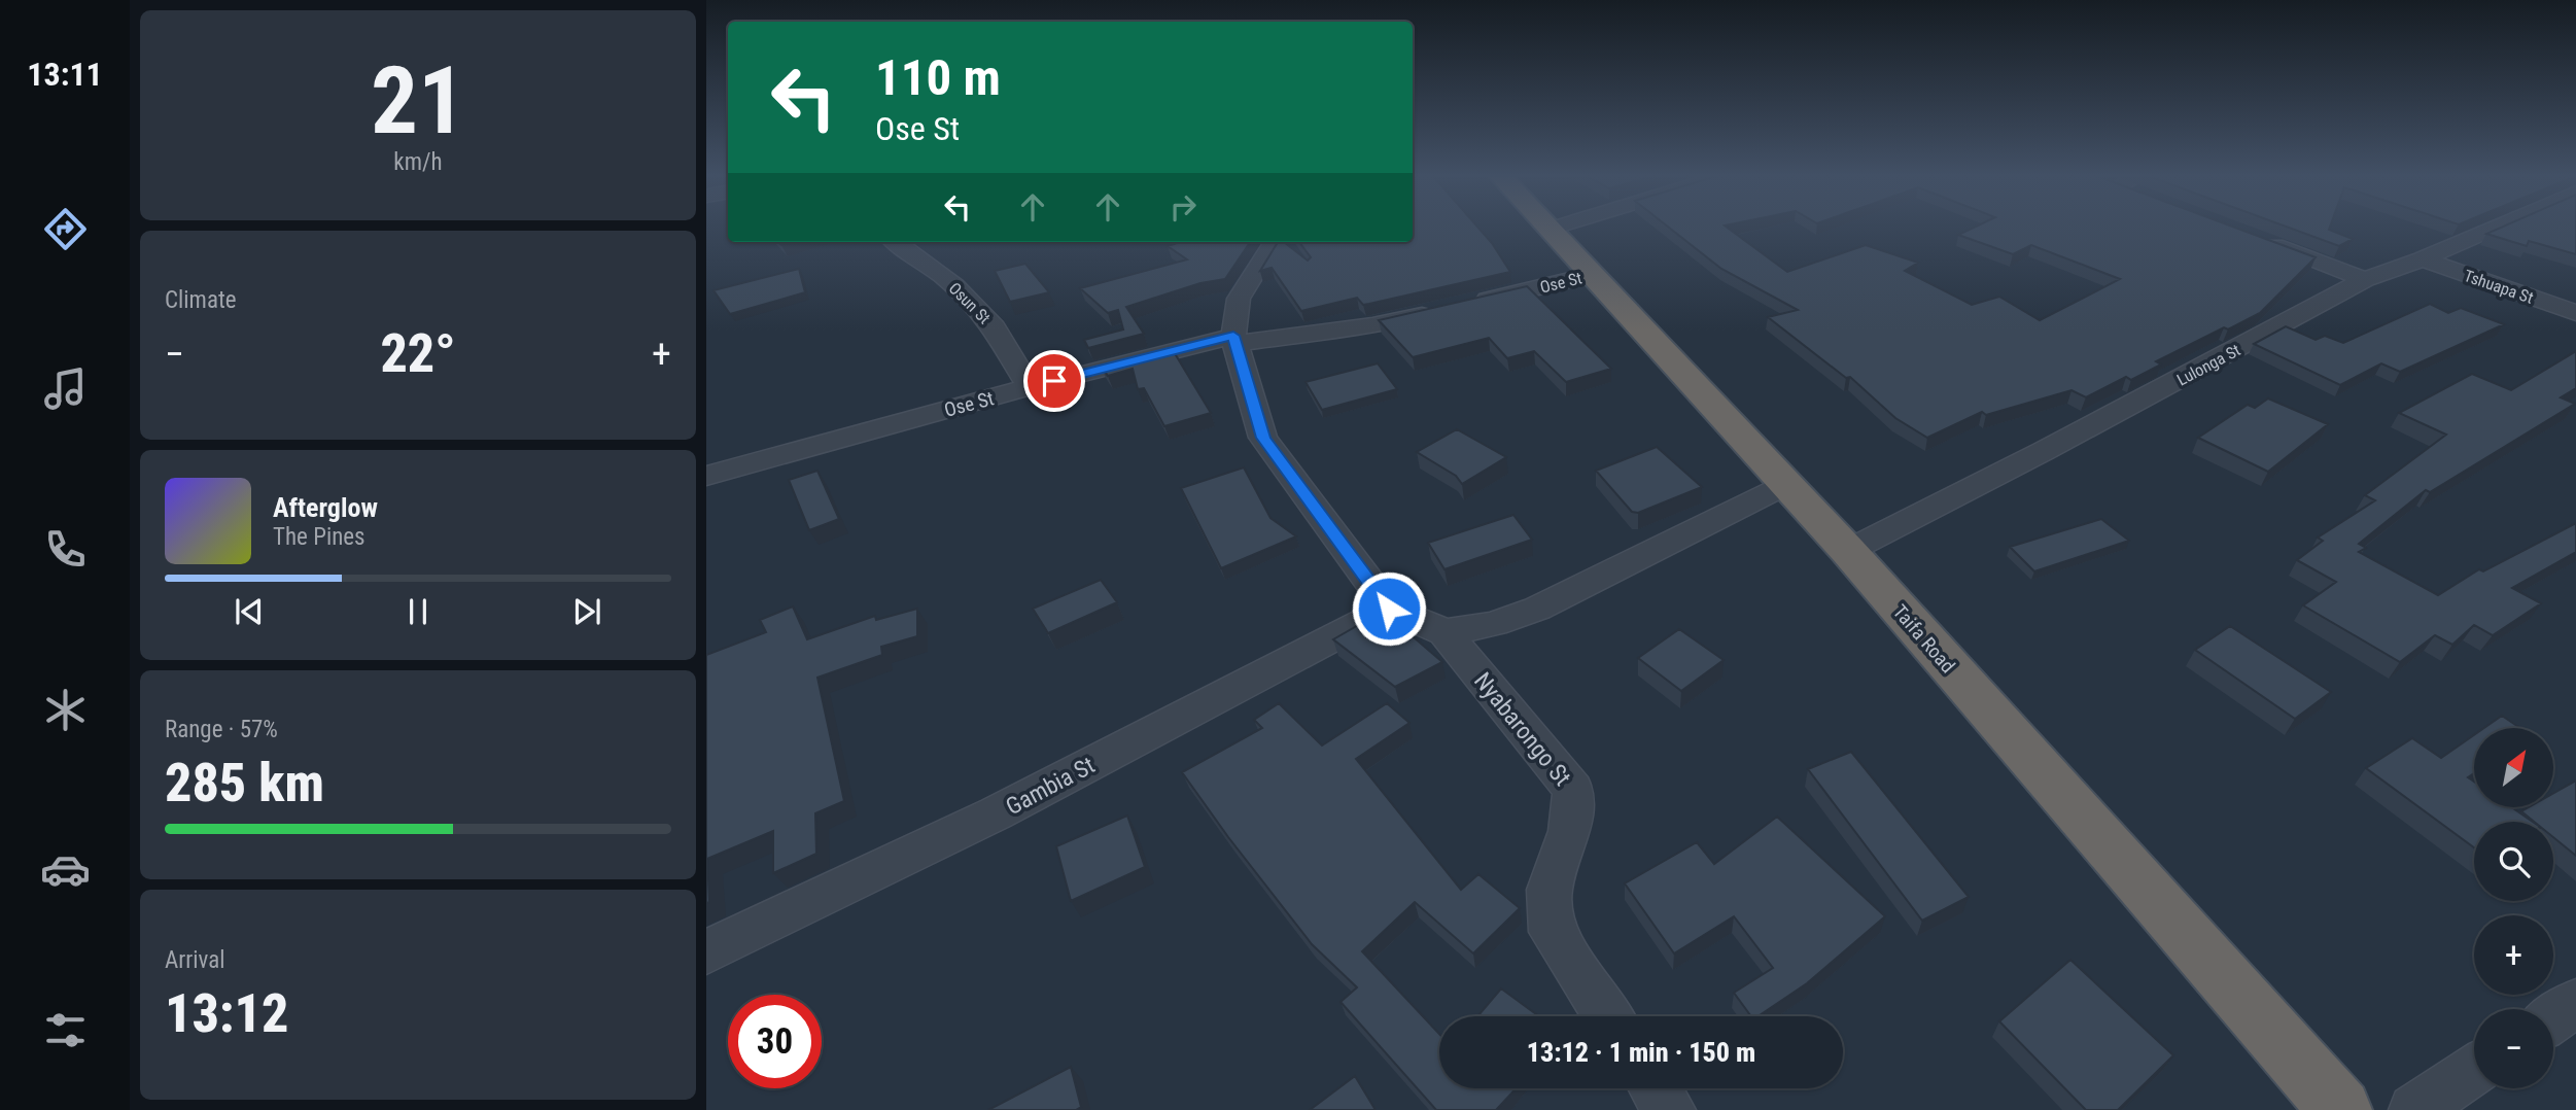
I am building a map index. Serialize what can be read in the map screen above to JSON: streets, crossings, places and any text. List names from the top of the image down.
{
  "streets": {
    "highway": ["Taifa Road"],
    "street": [
      "Ose St",
      "Tshuapa St",
      "Osun St",
      "Lulonga St",
      "Nyabarongo St",
      "Gambia St"
    ]
  },
  "crossings": [
    ["Ose St", "Osun St"],
    ["Ose St", "Taifa Road"],
    ["Tshuapa St", "Lulonga St"],
    ["Lulonga St", "Taifa Road"],
    ["Nyabarongo St", "Gambia St"]
  ],
  "north": "top right",
  "page": {
    "tabs": "13:11",
    "tile": [
      ["21", "km/h"],
      "Climate",
      ["Range · 57%", "285 km"],
      ["Arrival", "13:12"]
    ],
    "turn": ["110 m", "Ose St"],
    "heat": ["−", "22°", "+"],
    "song": ["Afterglow", "The Pines"],
    "map_buttons": ["+", "−"],
    "limit": "30",
    "trip": "13:12 · 1 min · 150 m"
  }
}
